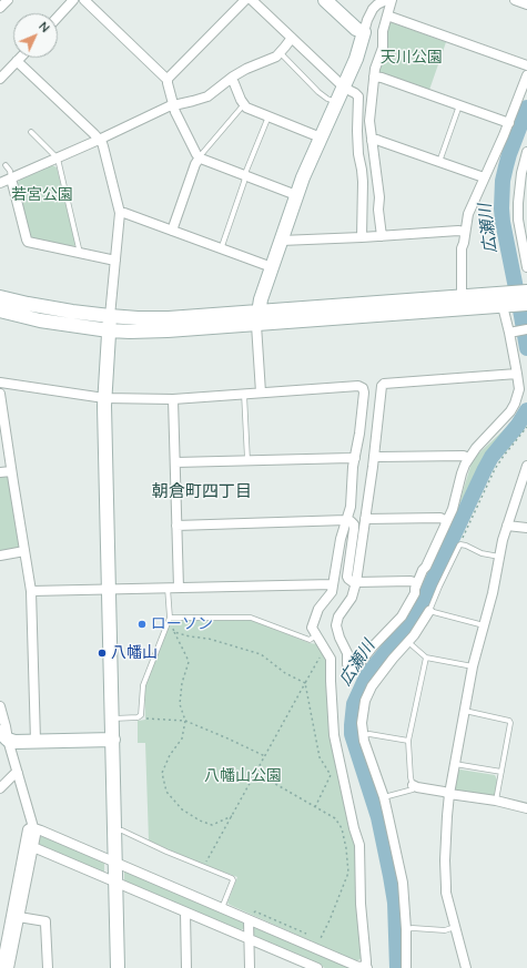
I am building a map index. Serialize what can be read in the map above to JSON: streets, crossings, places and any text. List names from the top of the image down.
{
  "districts": ["朝倉町四丁目"],
  "water": ["広瀬川"],
  "parks": ["天川公園", "若宮公園", "八幡山公園"],
  "places": ["ローソン", "八幡山"],
  "north": "top right"
}
